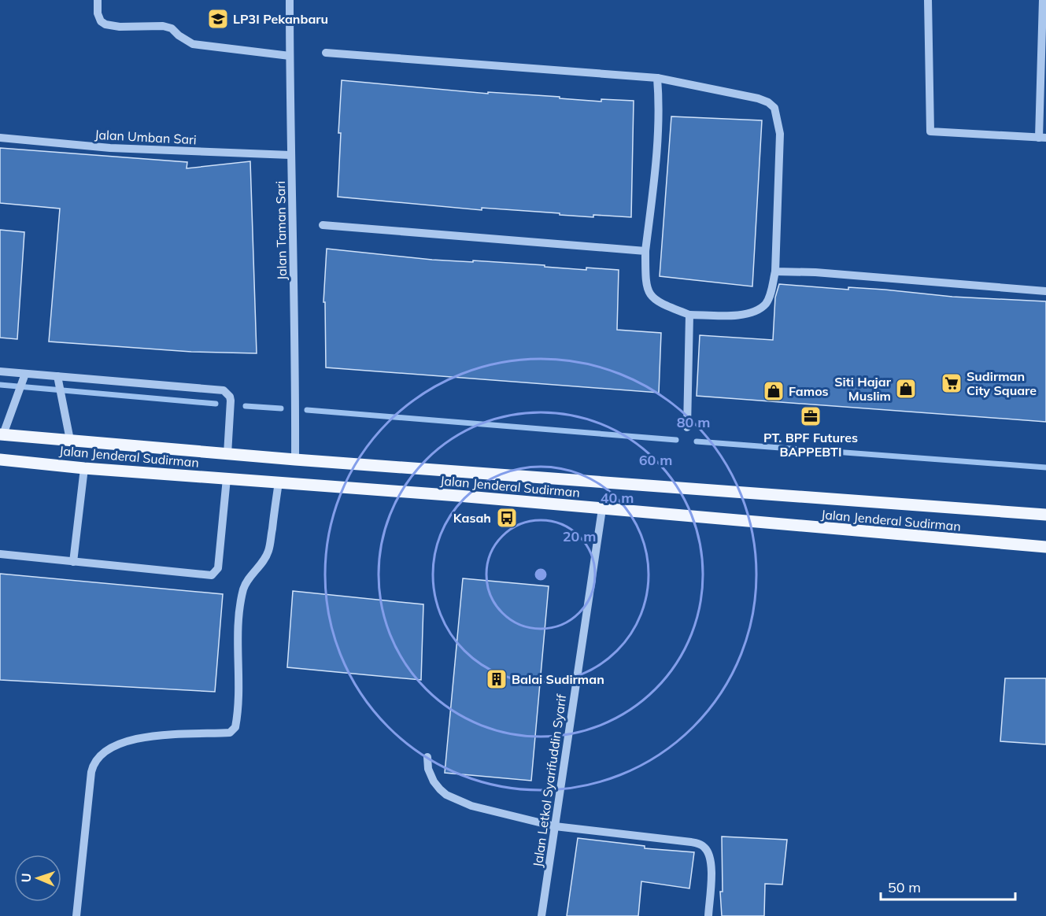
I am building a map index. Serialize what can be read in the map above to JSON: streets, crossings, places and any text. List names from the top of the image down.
{
  "streets": {
    "main road": ["Jalan Jenderal Sudirman"],
    "street": ["Jalan Umban Sari", "Jalan Taman Sari", "Jalan Letkol Syarifuddin Syarif"]
  },
  "crossings": [
    ["Jalan Umban Sari", "Jalan Taman Sari"],
    ["Jalan Taman Sari", "Jalan Jenderal Sudirman"],
    ["Jalan Jenderal Sudirman", "Jalan Letkol Syarifuddin Syarif"]
  ],
  "places": {
    "school or university": ["LP3I Pekanbaru"],
    "supermarket": ["Sudirman City Square"],
    "shop": ["Siti Hajar Muslim", "Famos"],
    "office": ["PT. BPF Futures BAPPEBTI"],
    "bus stop": ["Kasah"],
    "building": ["Balai Sudirman"]
  },
  "scale_bar": "50 m",
  "north": "left",
  "rings": [
    "80 m",
    "60 m",
    "40 m",
    "20 m"
  ]
}
